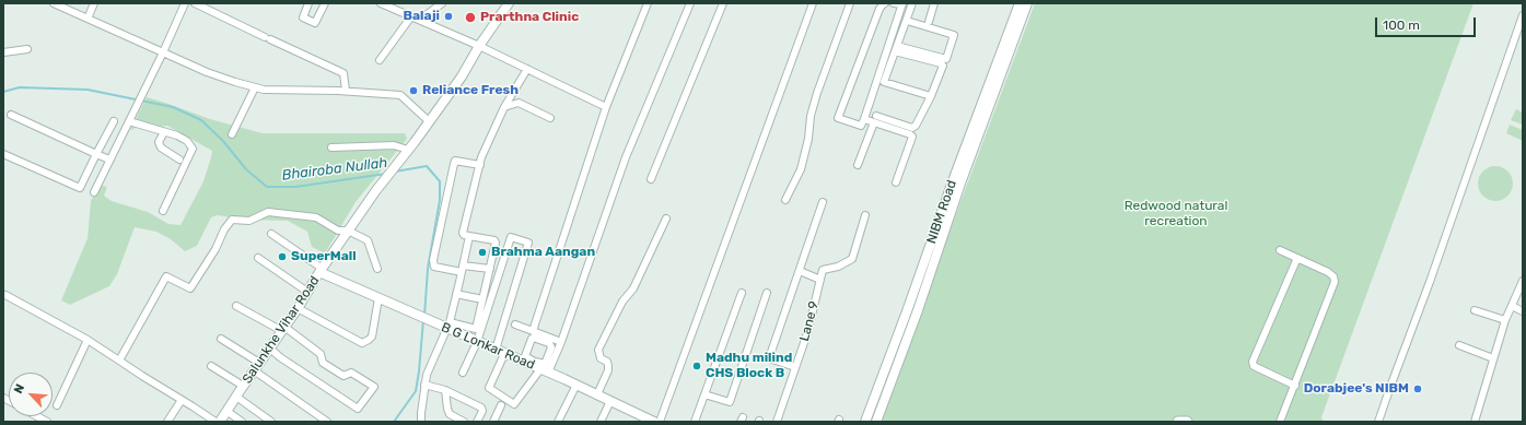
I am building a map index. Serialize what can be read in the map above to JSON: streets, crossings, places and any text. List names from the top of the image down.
{
  "streets": {
    "street": [
      "NIBM Road",
      "Lane 9",
      "Salunkhe Vihar Road",
      "B G Lonkar Road"
    ]
  },
  "crossings": [
    ["Salunkhe Vihar Road", "B G Lonkar Road"]
  ],
  "water": ["Bhairoba Nullah"],
  "parks": ["Redwood natural recreation"],
  "places": [
    "Balaji",
    "Prarthna Clinic",
    "Reliance Fresh",
    "Brahma Aangan",
    "SuperMall",
    "Madhu milind CHS Block B",
    "Dorabjee's NIBM"
  ],
  "scale_bar": "100 m",
  "north": "top left"
}
